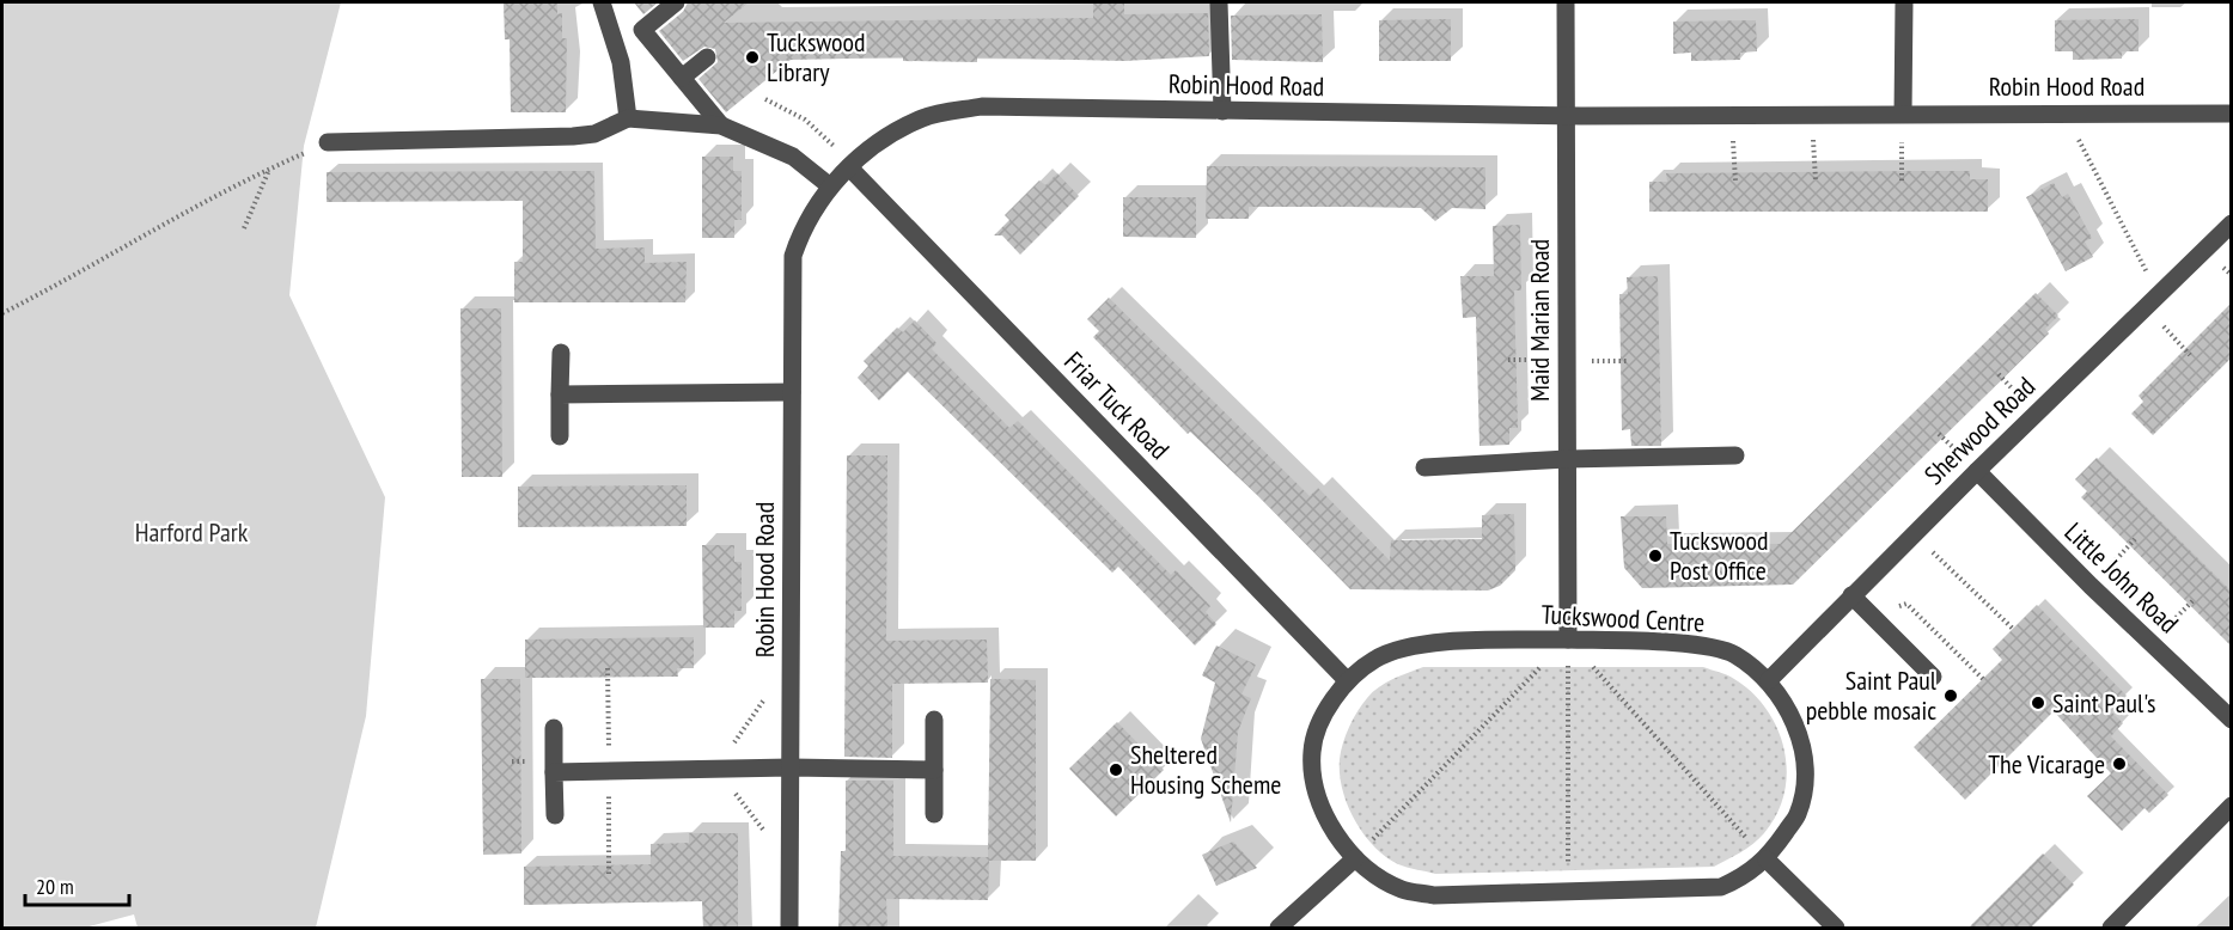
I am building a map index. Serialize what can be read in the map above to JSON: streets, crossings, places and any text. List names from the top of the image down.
{
  "streets": {
    "street": [
      "Robin Hood Road",
      "Maid Marian Road",
      "Friar Tuck Road",
      "Sherwood Road",
      "Little John Road",
      "Tuckswood Centre"
    ]
  },
  "crossings": [
    ["Robin Hood Road", "Maid Marian Road"],
    ["Robin Hood Road", "Friar Tuck Road"],
    ["Maid Marian Road", "Tuckswood Centre"],
    ["Friar Tuck Road", "Tuckswood Centre"],
    ["Sherwood Road", "Little John Road"],
    ["Sherwood Road", "Tuckswood Centre"]
  ],
  "parks": ["Harford Park"],
  "places": [
    "Tuckswood Library",
    "Tuckswood Post Office",
    "Saint Paul pebble mosaic",
    "Saint Paul's",
    "The Vicarage",
    "Sheltered Housing Scheme"
  ],
  "scale_bar": "20 m"
}
